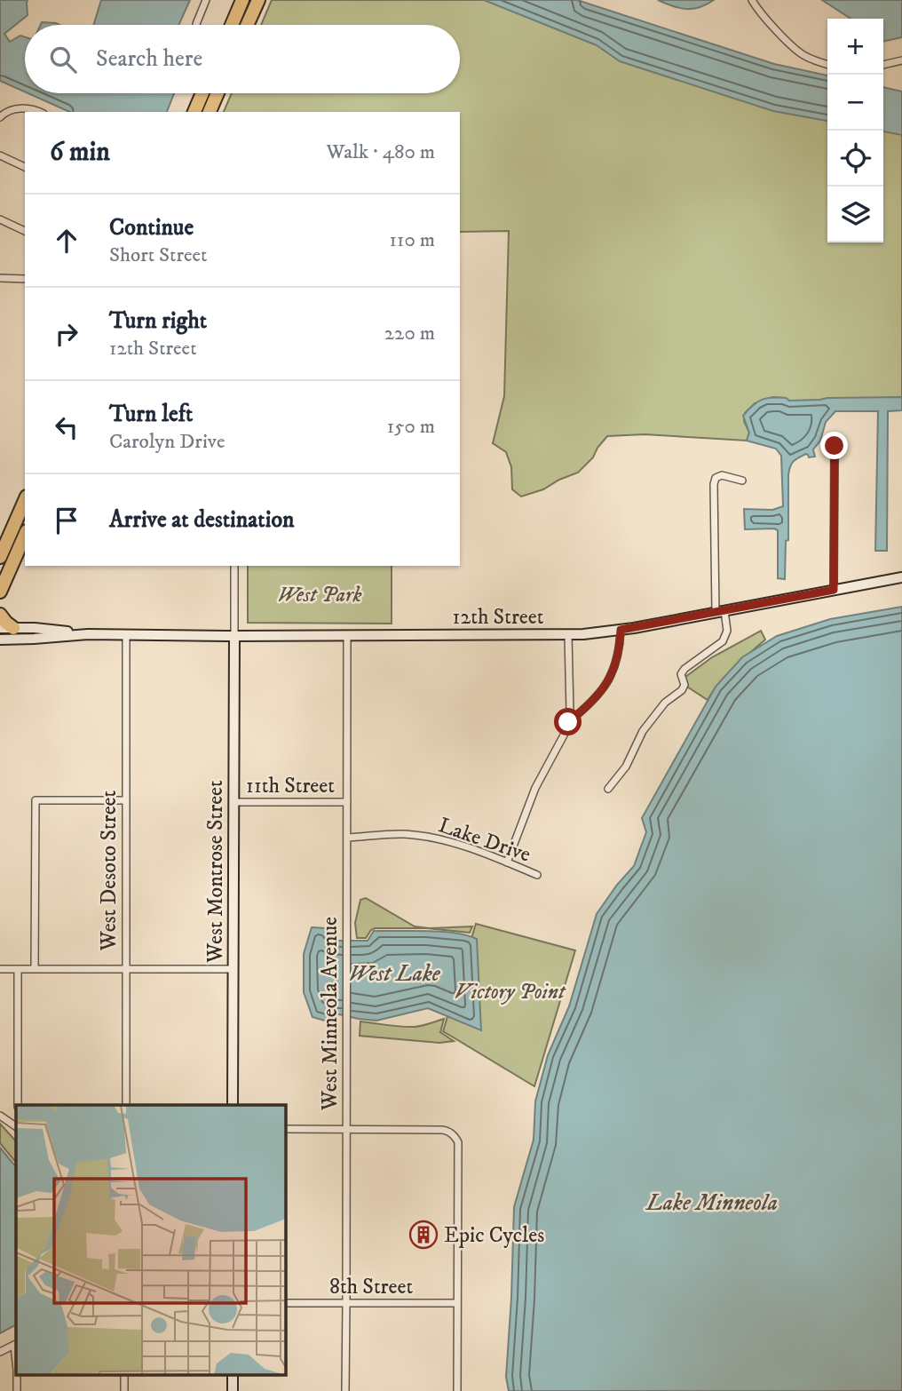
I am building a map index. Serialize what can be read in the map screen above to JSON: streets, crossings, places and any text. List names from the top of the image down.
{
  "streets": {
    "main road": ["12th Street", "West Montrose Street"],
    "street": [
      "11th Street",
      "Lake Drive",
      "West Desoto Street",
      "West Minneola Avenue",
      "8th Street"
    ]
  },
  "crossings": [
    ["12th Street", "West Desoto Street"],
    ["12th Street", "West Montrose Street"],
    ["12th Street", "West Minneola Avenue"],
    ["11th Street", "West Montrose Street"],
    ["11th Street", "West Minneola Avenue"],
    ["Lake Drive", "West Minneola Avenue"],
    ["West Minneola Avenue", "8th Street"]
  ],
  "water": ["West Lake", "Lake Minneola"],
  "parks": ["West Park", "Victory Point"],
  "places": {
    "building": ["Epic Cycles"]
  },
  "page": {
    "map_buttons": ["+", "−"],
    "search": "Search here",
    "heading": ["6 min", "Walk · 480 m"],
    "list": [
      ["Continue", "Short Street", "110 m"],
      ["Turn right", "12th Street", "220 m"],
      ["Turn left", "Carolyn Drive", "150 m"],
      "Arrive at destination"
    ]
  }
}
